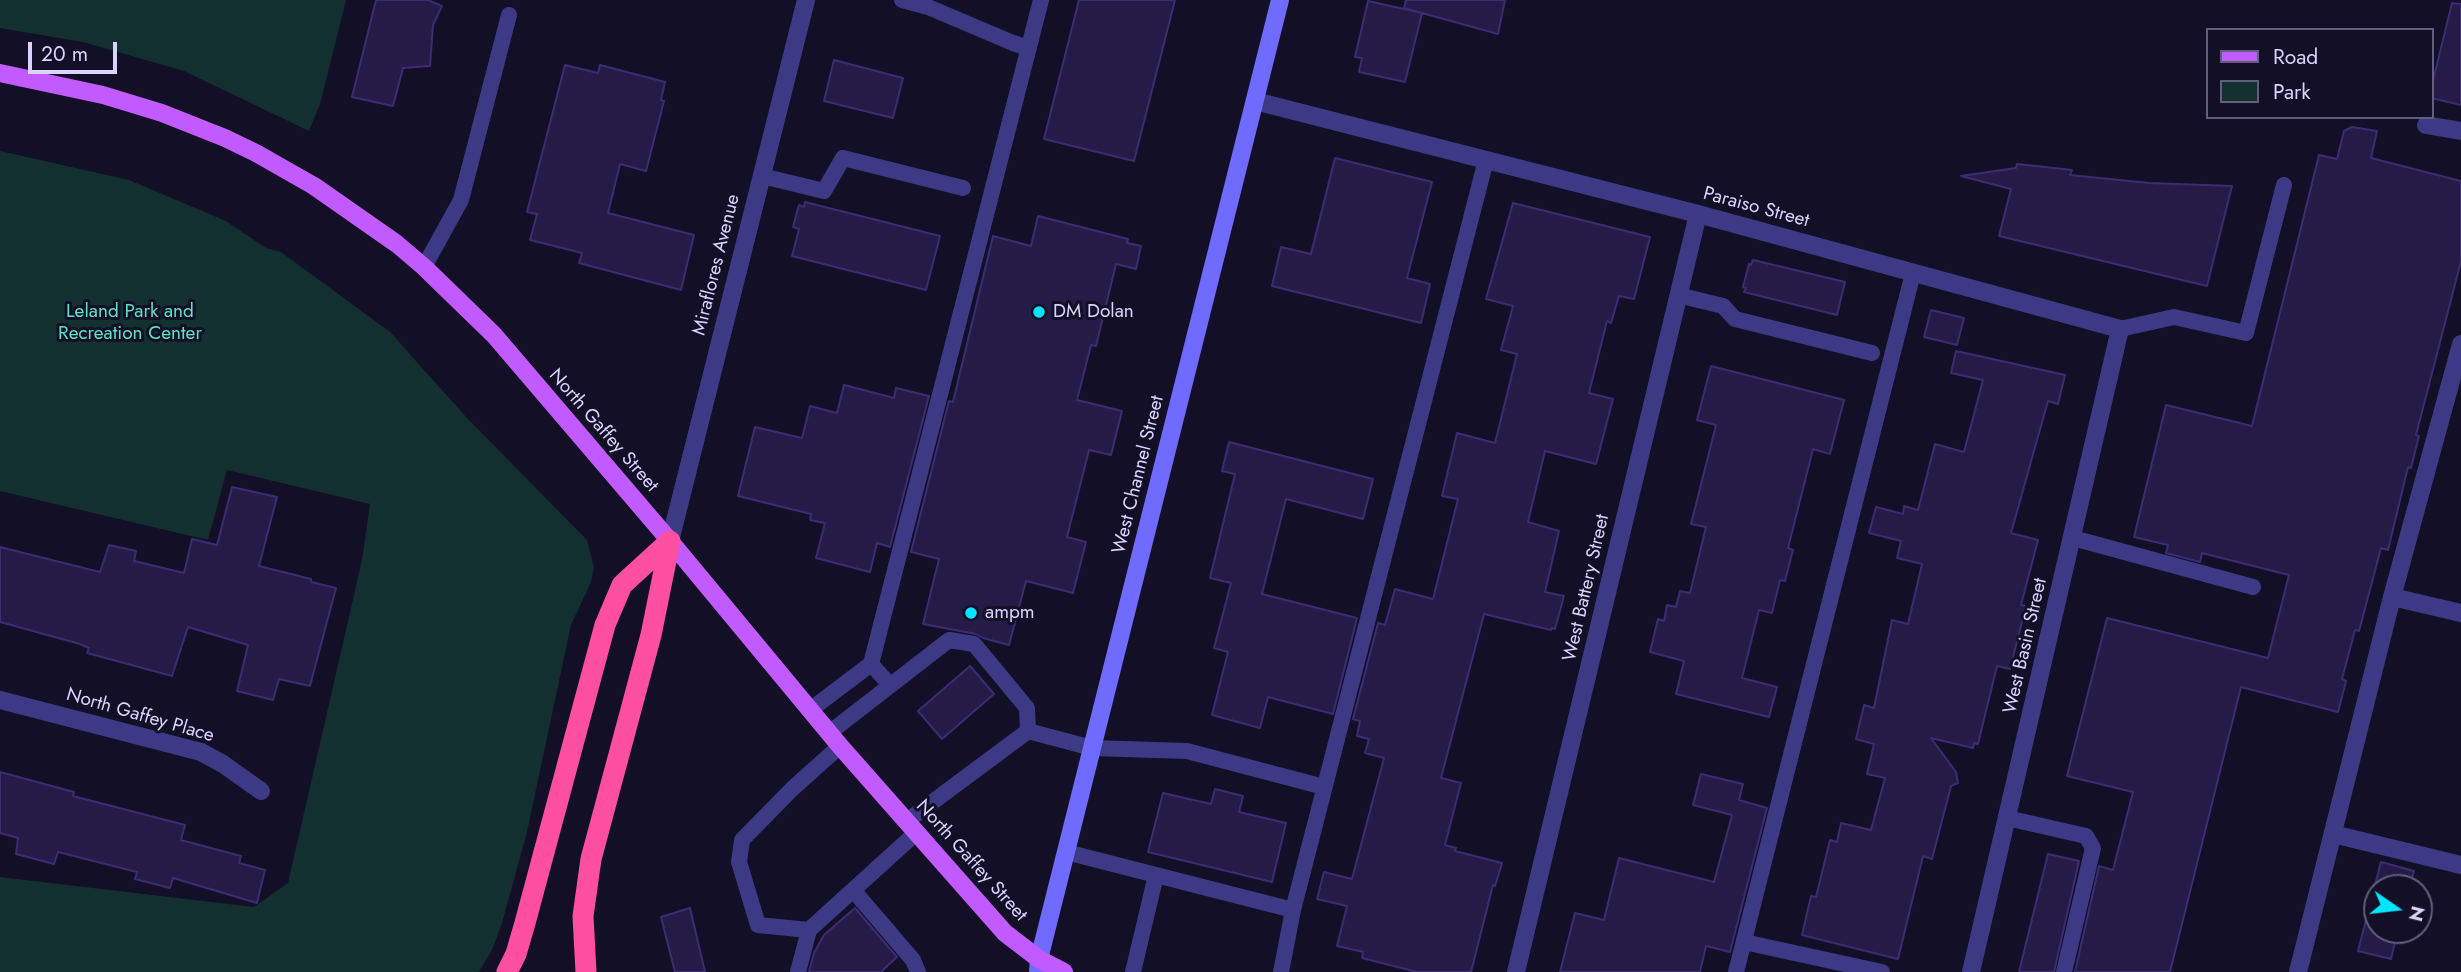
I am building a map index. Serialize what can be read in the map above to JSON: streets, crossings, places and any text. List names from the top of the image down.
{
  "streets": {
    "main road": ["North Gaffey Street"],
    "street": [
      "Paraiso Street",
      "Miraflores Avenue",
      "West Channel Street",
      "West Battery Street",
      "West Basin Street",
      "North Gaffey Place"
    ]
  },
  "crossings": [
    ["Paraiso Street", "West Channel Street"],
    ["Paraiso Street", "West Battery Street"],
    ["Paraiso Street", "West Basin Street"],
    ["Miraflores Avenue", "North Gaffey Street"],
    ["North Gaffey Street", "West Channel Street"]
  ],
  "parks": ["Leland Park and Recreation Center"],
  "places": ["DM Dolan", "ampm"],
  "legend": ["Road", "Park"],
  "scale_bar": "20 m",
  "north": "right"
}
